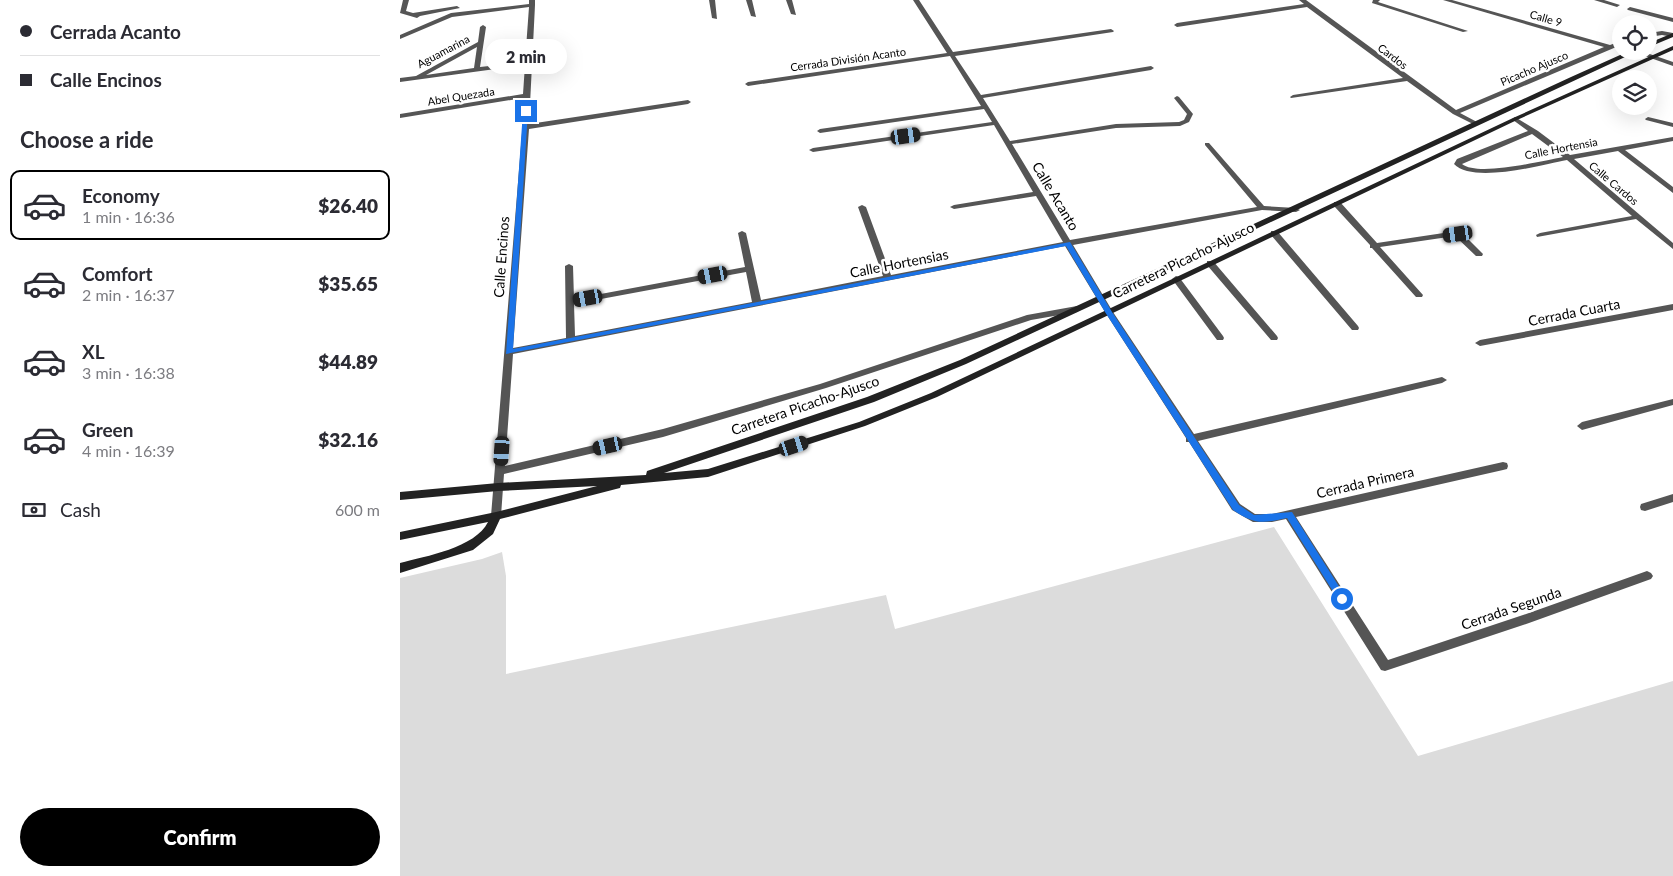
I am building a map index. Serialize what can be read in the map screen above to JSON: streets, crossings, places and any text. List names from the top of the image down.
{
  "streets": {
    "main road": ["Carretera Picacho-Ajusco"],
    "street": [
      "Calle 9",
      "Aguamarina",
      "Cardos",
      "Cerrada División Acanto",
      "Picacho Ajusco",
      "Abel Quezada",
      "Calle Hortensia",
      "Calle Cardos",
      "Calle Acanto",
      "Calle Encinos",
      "Calle Hortensias",
      "Cerrada Cuarta",
      "Cerrada Primera",
      "Cerrada Segunda"
    ]
  },
  "crossings": [
    ["Calle 9", "Picacho Ajusco"],
    ["Cardos", "Picacho Ajusco"],
    ["Cardos", "Carretera Picacho-Ajusco"],
    ["Cerrada División Acanto", "Calle Acanto"],
    ["Abel Quezada", "Calle Encinos"],
    ["Calle Hortensia", "Calle Cardos"],
    ["Calle Cardos", "Carretera Picacho-Ajusco"],
    ["Calle Acanto", "Carretera Picacho-Ajusco"],
    ["Calle Acanto", "Calle Hortensias"],
    ["Calle Acanto", "Cerrada Primera"],
    ["Calle Encinos", "Carretera Picacho-Ajusco"],
    ["Calle Encinos", "Calle Hortensias"],
    ["Carretera Picacho-Ajusco", "Calle Hortensias"],
    ["Cerrada Primera", "Cerrada Segunda"]
  ],
  "page": {
    "banner": ["Cerrada Acanto", "Calle Encinos"],
    "bubble": "2 min",
    "heading": "Choose a ride",
    "list": [
      {
        "name": "Economy",
        "note": "1 min · 16:36",
        "value": "$26.40"
      },
      {
        "name": "Comfort",
        "note": "2 min · 16:37",
        "value": "$35.65"
      },
      {
        "name": "XL",
        "note": "3 min · 16:38",
        "value": "$44.89"
      },
      {
        "name": "Green",
        "note": "4 min · 16:39",
        "value": "$32.16"
      }
    ],
    "pay": ["Cash", "600 m"],
    "buttons": "Confirm"
  }
}
